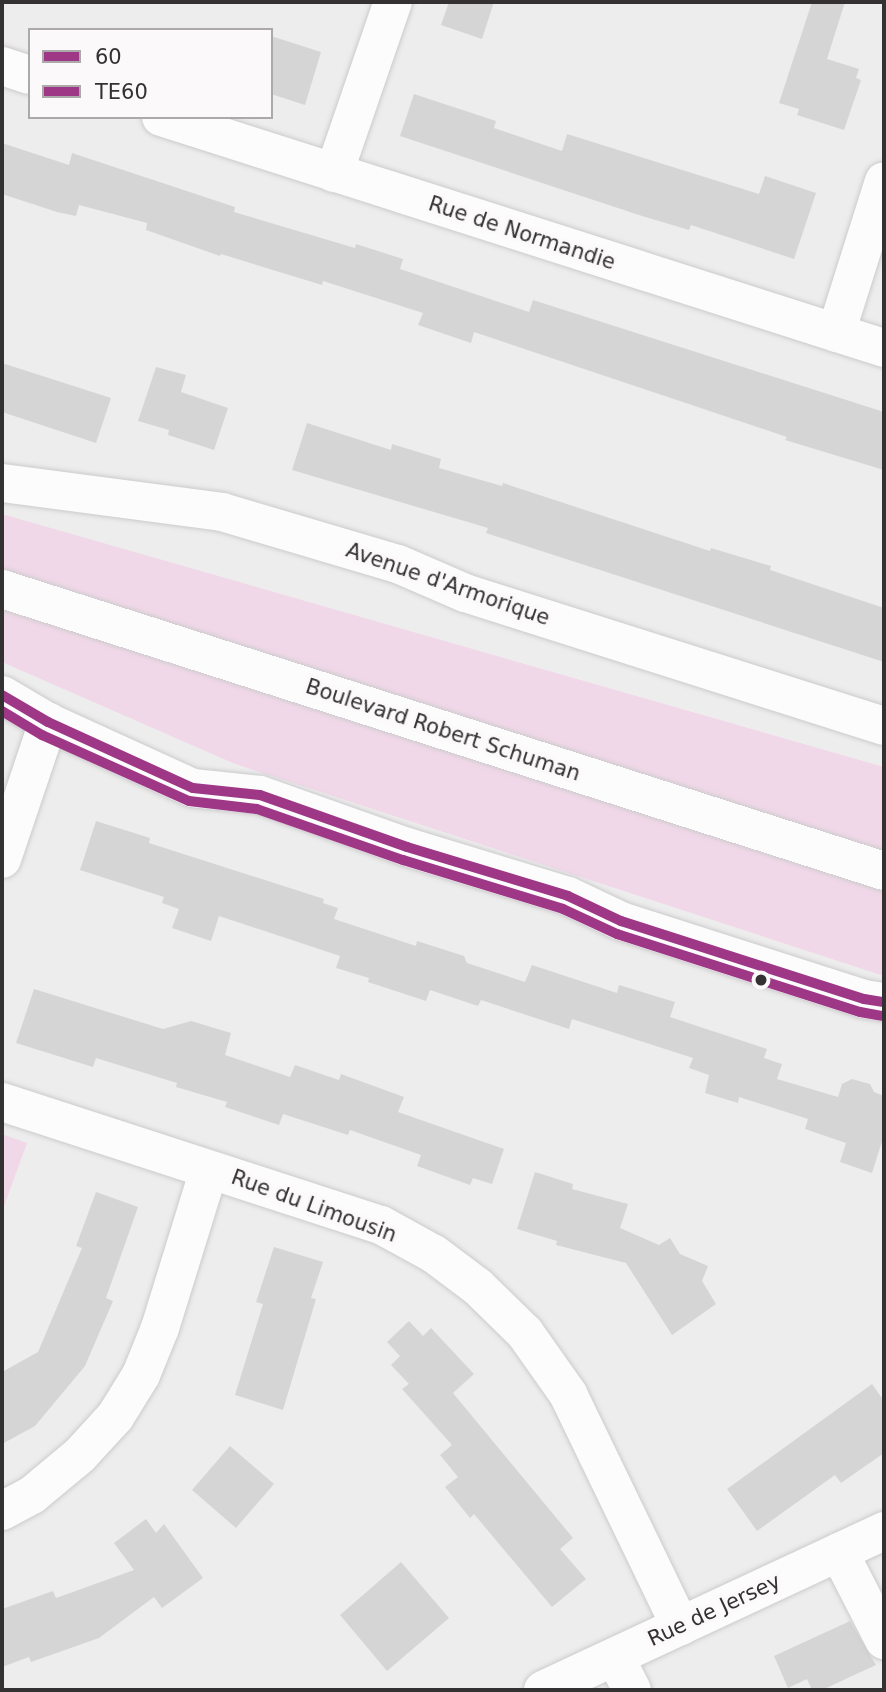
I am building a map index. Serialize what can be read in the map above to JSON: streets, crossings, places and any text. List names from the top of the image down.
{
  "streets": {
    "street": [
      "Rue de Normandie",
      "Avenue d'Armorique",
      "Boulevard Robert Schuman",
      "Rue du Limousin",
      "Rue de Jersey"
    ]
  },
  "crossings": [
    ["Rue du Limousin", "Rue de Jersey"]
  ],
  "lines": ["transit line 60", "transit line TE60"],
  "legend": ["60", "TE60"]
}
